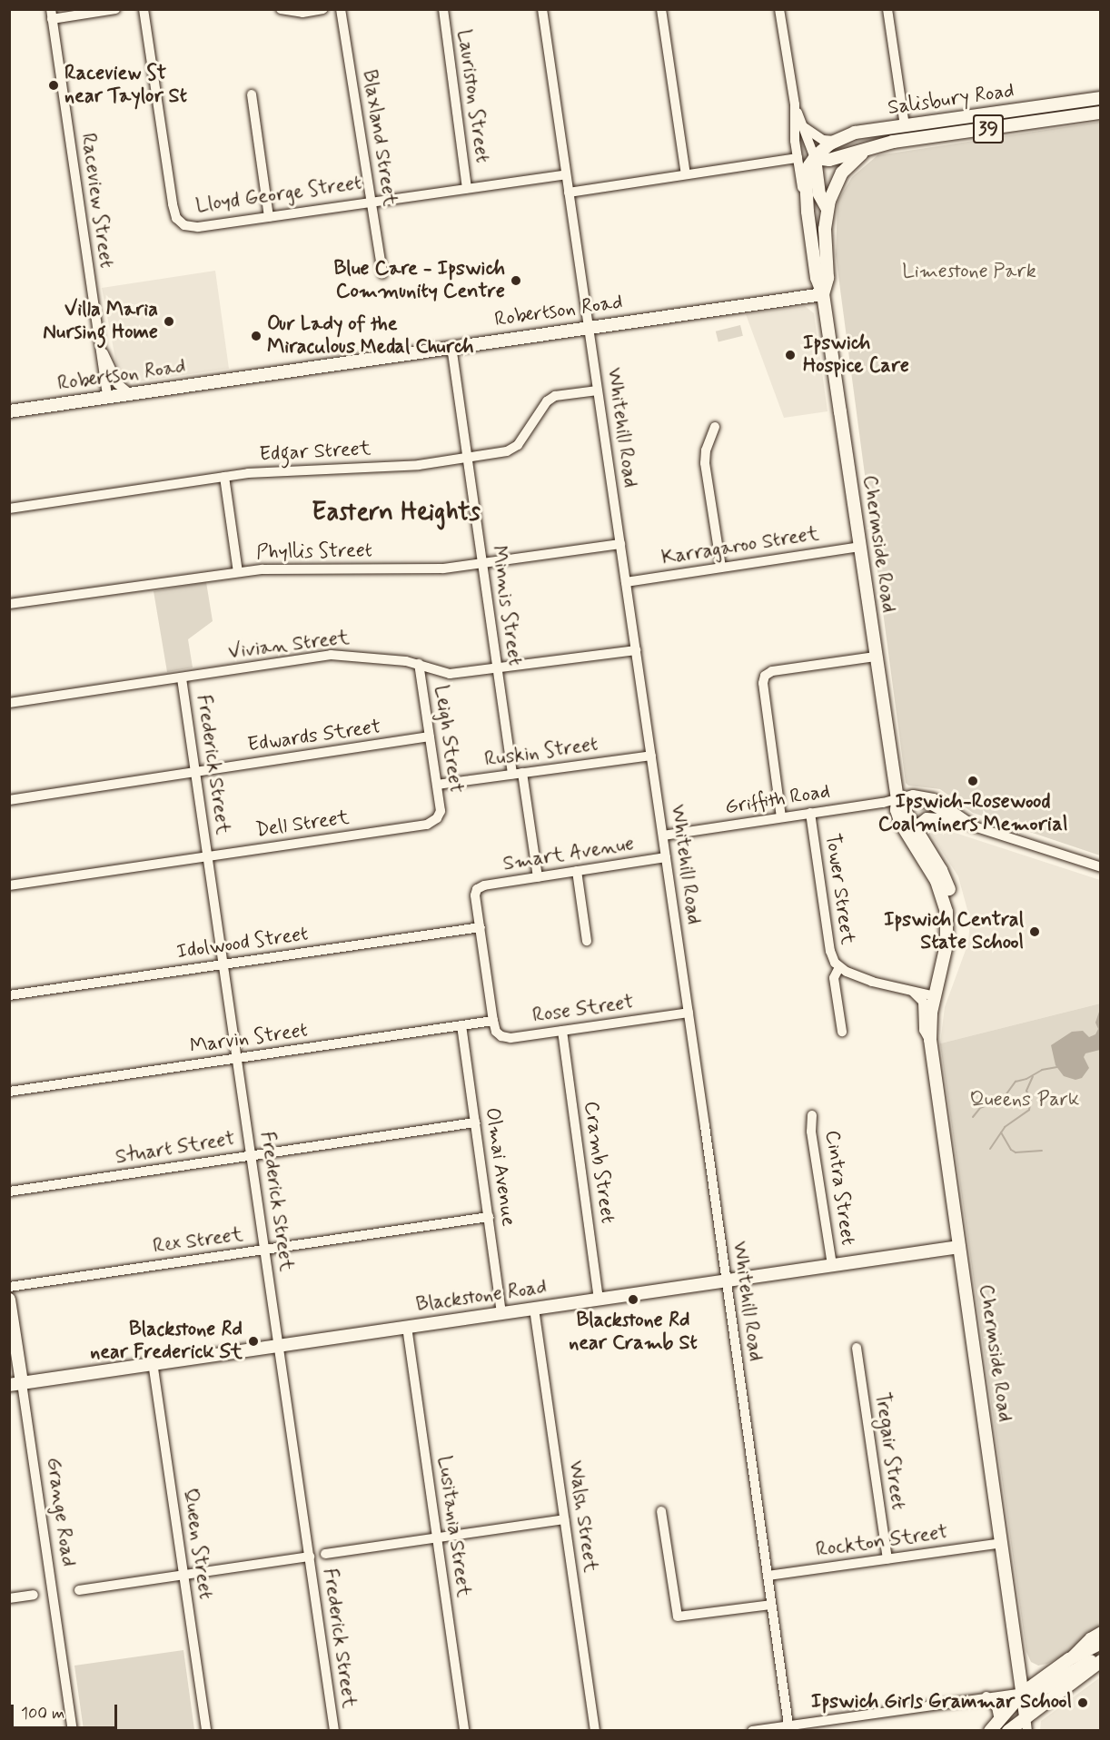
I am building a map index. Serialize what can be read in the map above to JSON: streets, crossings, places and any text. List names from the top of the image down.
{
  "streets": {
    "main road": [
      "Salisbury Road",
      "39",
      "Robertson Road",
      "Chermside Road",
      "Blackstone Road",
      "Grange Road"
    ],
    "street": [
      "Lauriston Street",
      "Blaxland Street",
      "Lloyd George Street",
      "Raceview Street",
      "Whitehill Road",
      "Edgar Street",
      "Karragaroo Street",
      "Phyllis Street",
      "Minnis Street",
      "Vivian Street",
      "Edwards Street",
      "Leigh Street",
      "Ruskin Street",
      "Frederick Street",
      "Griffith Road",
      "Dell Street",
      "Smart Avenue",
      "Tower Street",
      "Idolwood Street",
      "Rose Street",
      "Marvin Street",
      "Stuart Street",
      "Cramb Street",
      "Olmai Avenue",
      "Cintra Street",
      "Rex Street",
      "Tregair Street",
      "Walsh Street",
      "Lusitania Street",
      "Rockton Street",
      "Queen Street"
    ]
  },
  "crossings": [
    ["Lauriston Street", "Lloyd George Street"],
    ["Salisbury Road", "Chermside Road"],
    ["Blaxland Street", "Lloyd George Street"],
    ["Lloyd George Street", "Whitehill Road"],
    ["Raceview Street", "Robertson Road"],
    ["Robertson Road", "Whitehill Road"],
    ["Robertson Road", "Chermside Road"],
    ["Robertson Road", "Minnis Street"],
    ["Whitehill Road", "Edgar Street"],
    ["Whitehill Road", "Karragaroo Street"],
    ["Whitehill Road", "Phyllis Street"],
    ["Whitehill Road", "Vivian Street"],
    ["Whitehill Road", "Ruskin Street"],
    ["Whitehill Road", "Griffith Road"],
    ["Whitehill Road", "Smart Avenue"],
    ["Whitehill Road", "Rose Street"],
    ["Whitehill Road", "Blackstone Road"],
    ["Whitehill Road", "Rockton Street"],
    ["Edgar Street", "Minnis Street"],
    ["Chermside Road", "Karragaroo Street"],
    ["Chermside Road", "Griffith Road"],
    ["Chermside Road", "Tower Street"],
    ["Chermside Road", "Blackstone Road"],
    ["Chermside Road", "Rockton Street"],
    ["Phyllis Street", "Minnis Street"],
    ["Minnis Street", "Vivian Street"],
    ["Minnis Street", "Ruskin Street"],
    ["Minnis Street", "Smart Avenue"],
    ["Vivian Street", "Leigh Street"],
    ["Vivian Street", "Frederick Street"],
    ["Edwards Street", "Leigh Street"],
    ["Edwards Street", "Frederick Street"],
    ["Leigh Street", "Ruskin Street"],
    ["Leigh Street", "Dell Street"],
    ["Frederick Street", "Dell Street"],
    ["Frederick Street", "Idolwood Street"],
    ["Frederick Street", "Marvin Street"],
    ["Frederick Street", "Stuart Street"],
    ["Frederick Street", "Rex Street"],
    ["Frederick Street", "Blackstone Road"],
    ["Griffith Road", "Tower Street"],
    ["Smart Avenue", "Idolwood Street"],
    ["Rose Street", "Marvin Street"],
    ["Rose Street", "Cramb Street"],
    ["Marvin Street", "Olmai Avenue"],
    ["Stuart Street", "Olmai Avenue"],
    ["Cramb Street", "Blackstone Road"],
    ["Olmai Avenue", "Rex Street"],
    ["Olmai Avenue", "Blackstone Road"],
    ["Cintra Street", "Blackstone Road"],
    ["Blackstone Road", "Grange Road"],
    ["Blackstone Road", "Walsh Street"],
    ["Blackstone Road", "Lusitania Street"],
    ["Blackstone Road", "Queen Street"],
    ["Tregair Street", "Rockton Street"]
  ],
  "districts": ["Eastern Heights"],
  "parks": ["Limestone Park", "Queens Park"],
  "places": [
    "Raceview St near Taylor St",
    "Blue Care - Ipswich Community Centre",
    "Villa Maria Nursing Home",
    "Our Lady of the Miraculous Medal Church",
    "Ipswich Hospice Care",
    "Ipswich-Rosewood Coalminers Memorial",
    "Ipswich Central State School",
    "Blackstone Rd near Cramb St",
    "Blackstone Rd near Frederick St",
    "Ipswich Girls Grammar School"
  ],
  "scale_bar": "100 m"
}
